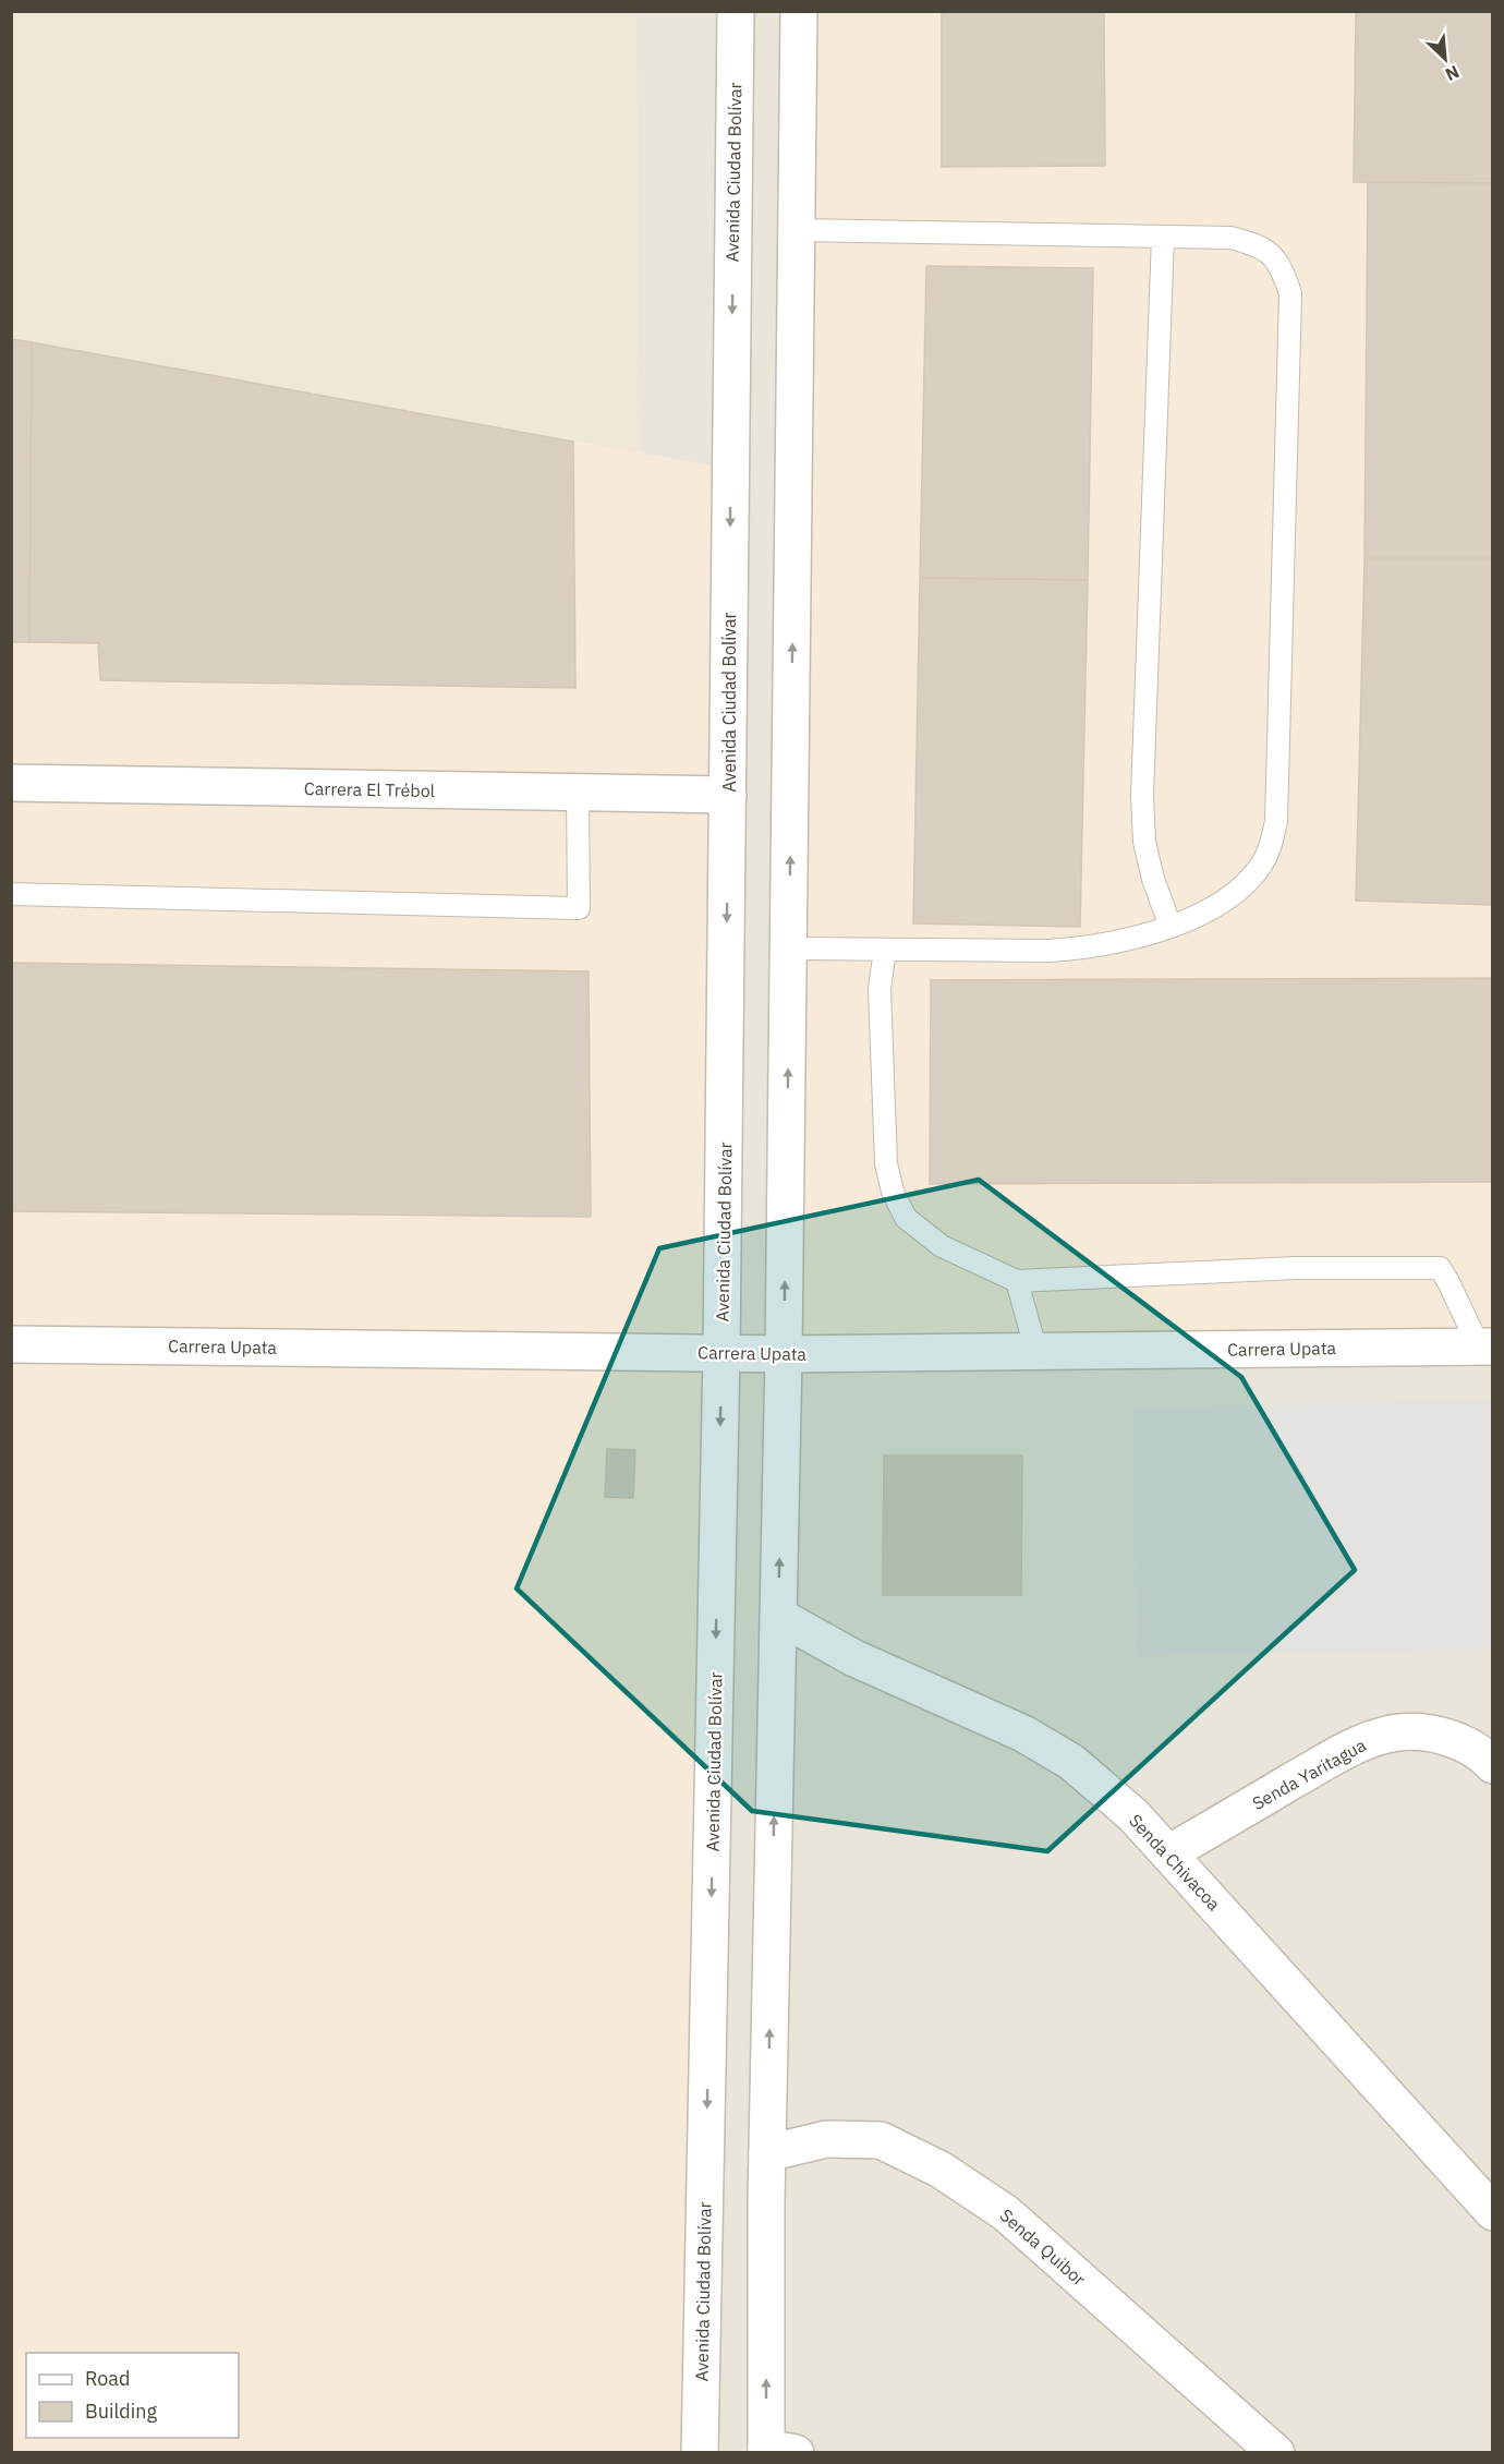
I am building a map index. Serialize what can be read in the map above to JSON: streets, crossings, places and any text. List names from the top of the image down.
{
  "streets": {
    "street": [
      "Avenida Ciudad Bolívar",
      "Carrera El Trébol",
      "Carrera Upata",
      "Senda Yaritagua",
      "Senda Chivacoa",
      "Senda Quibor"
    ]
  },
  "crossings": [
    ["Avenida Ciudad Bolívar", "Carrera El Trébol"],
    ["Avenida Ciudad Bolívar", "Carrera Upata"],
    ["Senda Yaritagua", "Senda Chivacoa"]
  ],
  "legend": ["Road", "Building"],
  "north": "bottom right"
}
